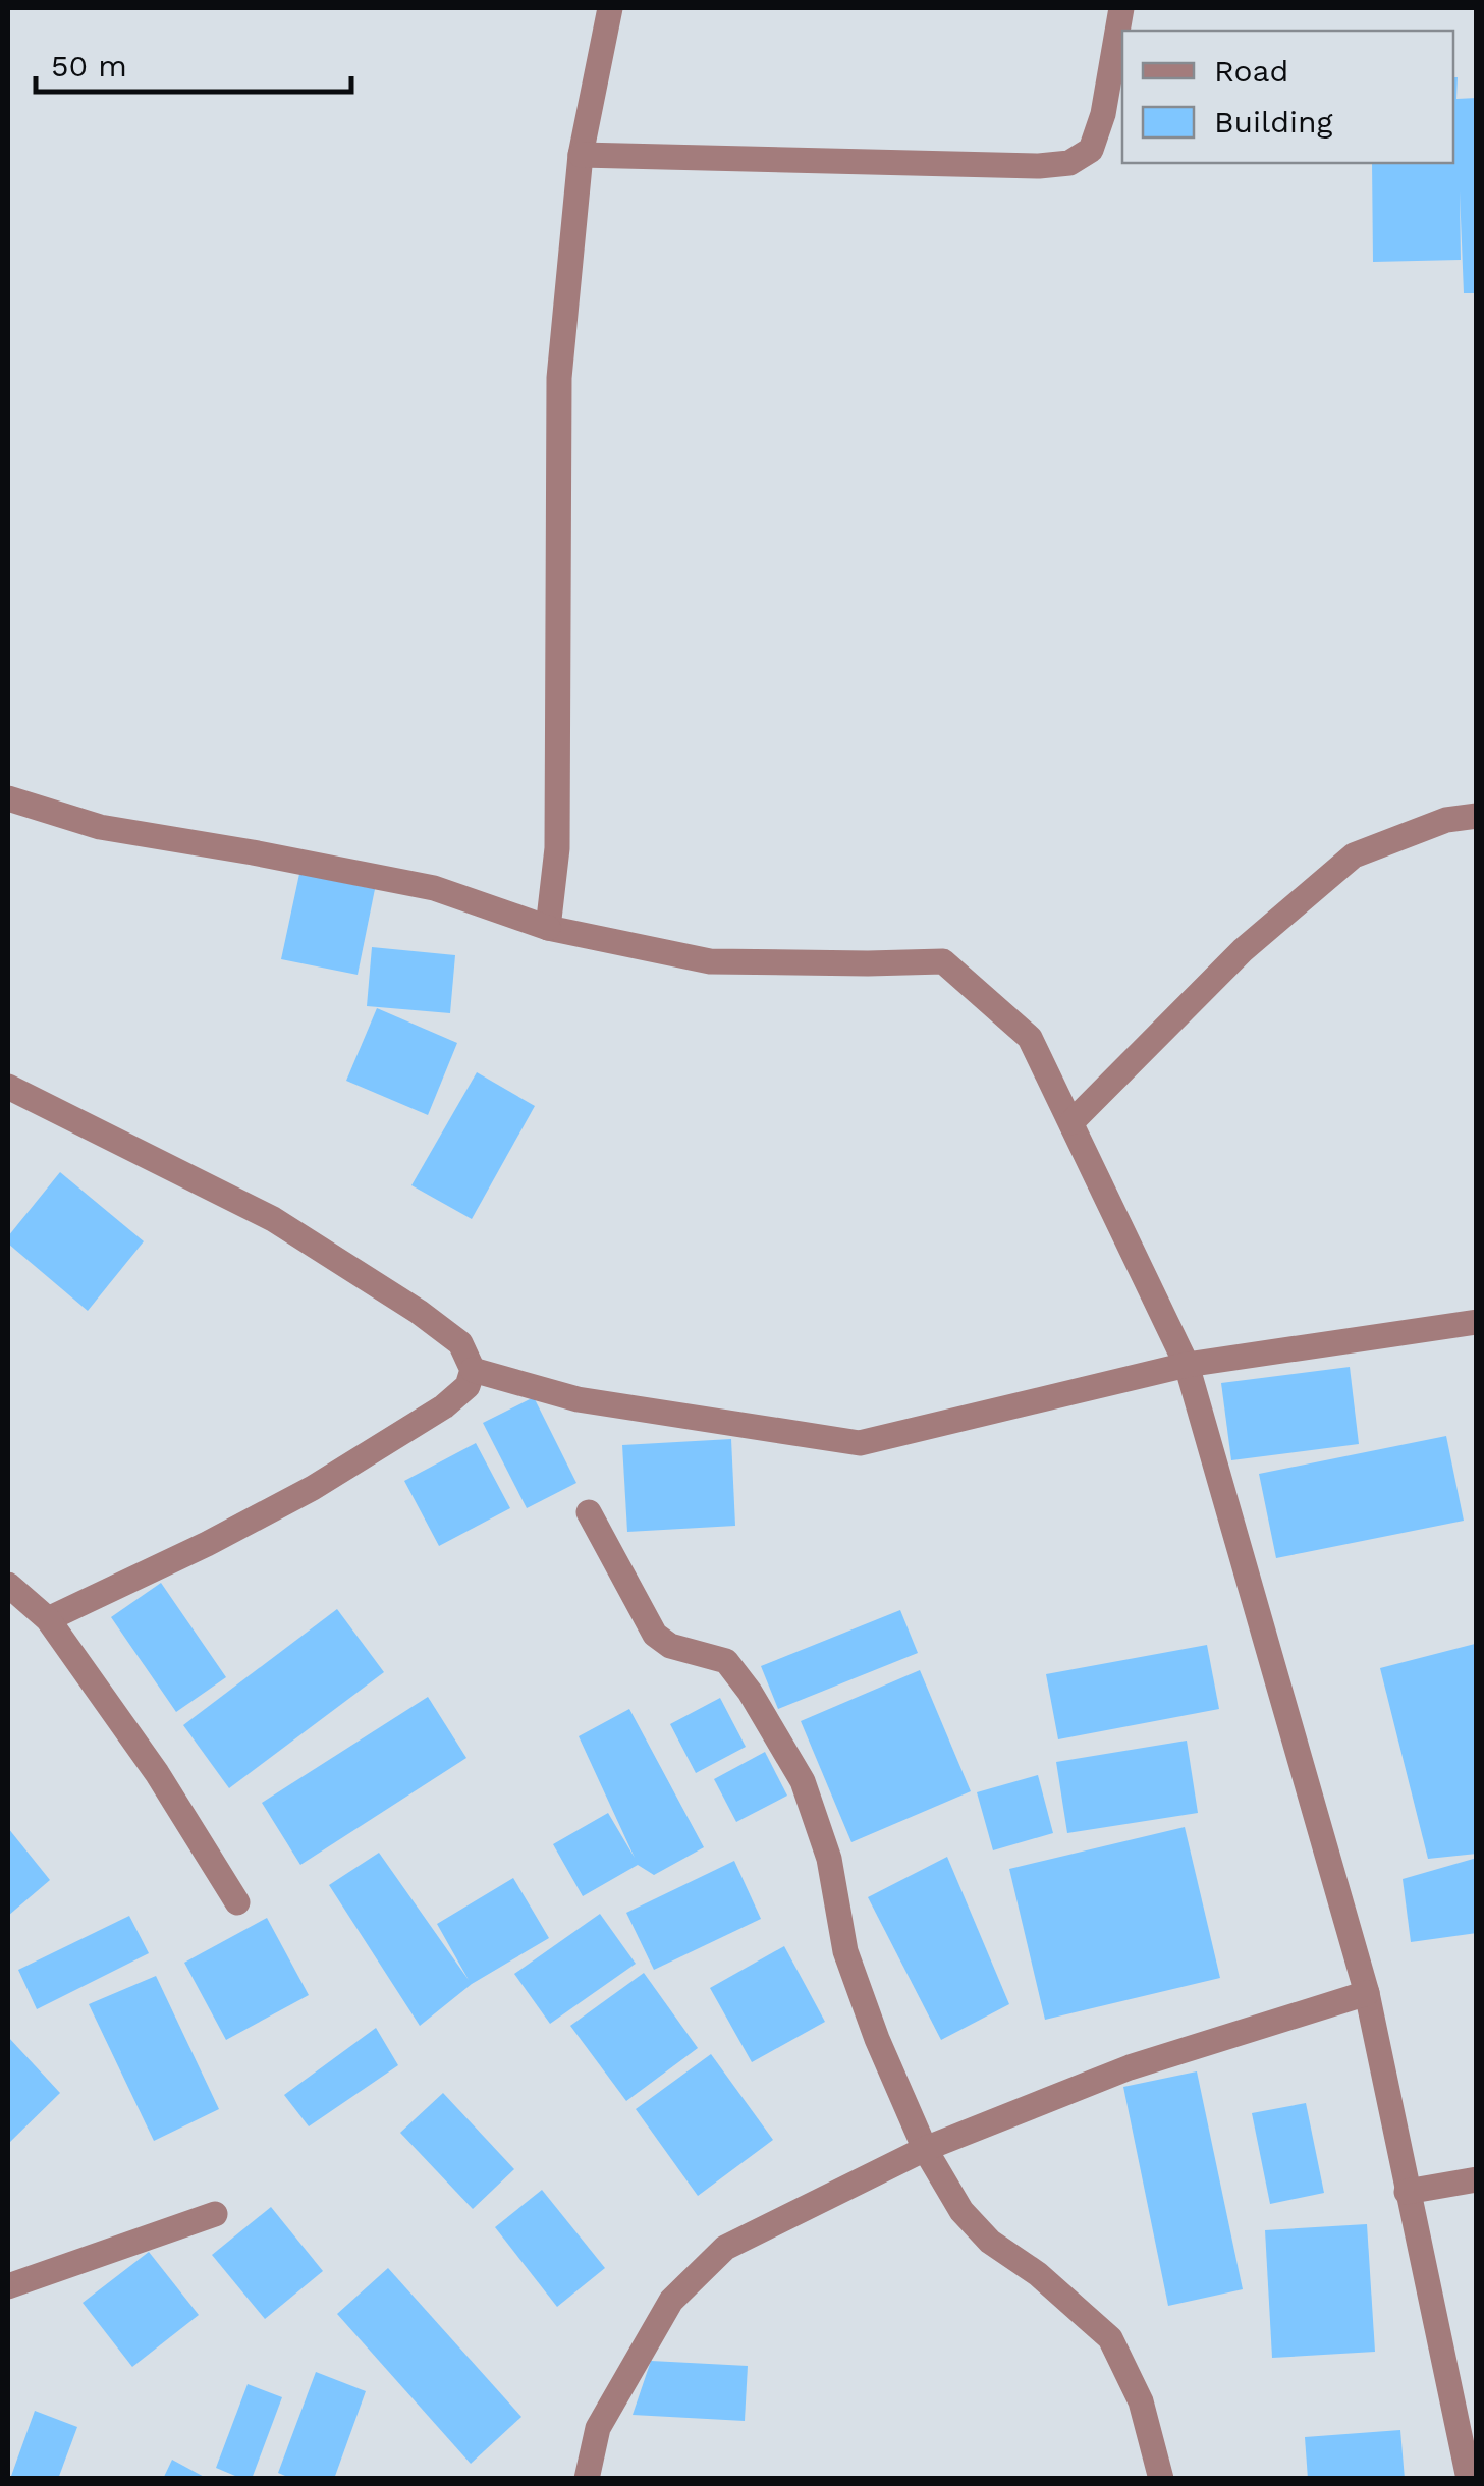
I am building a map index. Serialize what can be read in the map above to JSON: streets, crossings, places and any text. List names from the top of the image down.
{
  "legend": ["Road", "Building"],
  "scale_bar": "50 m"
}
